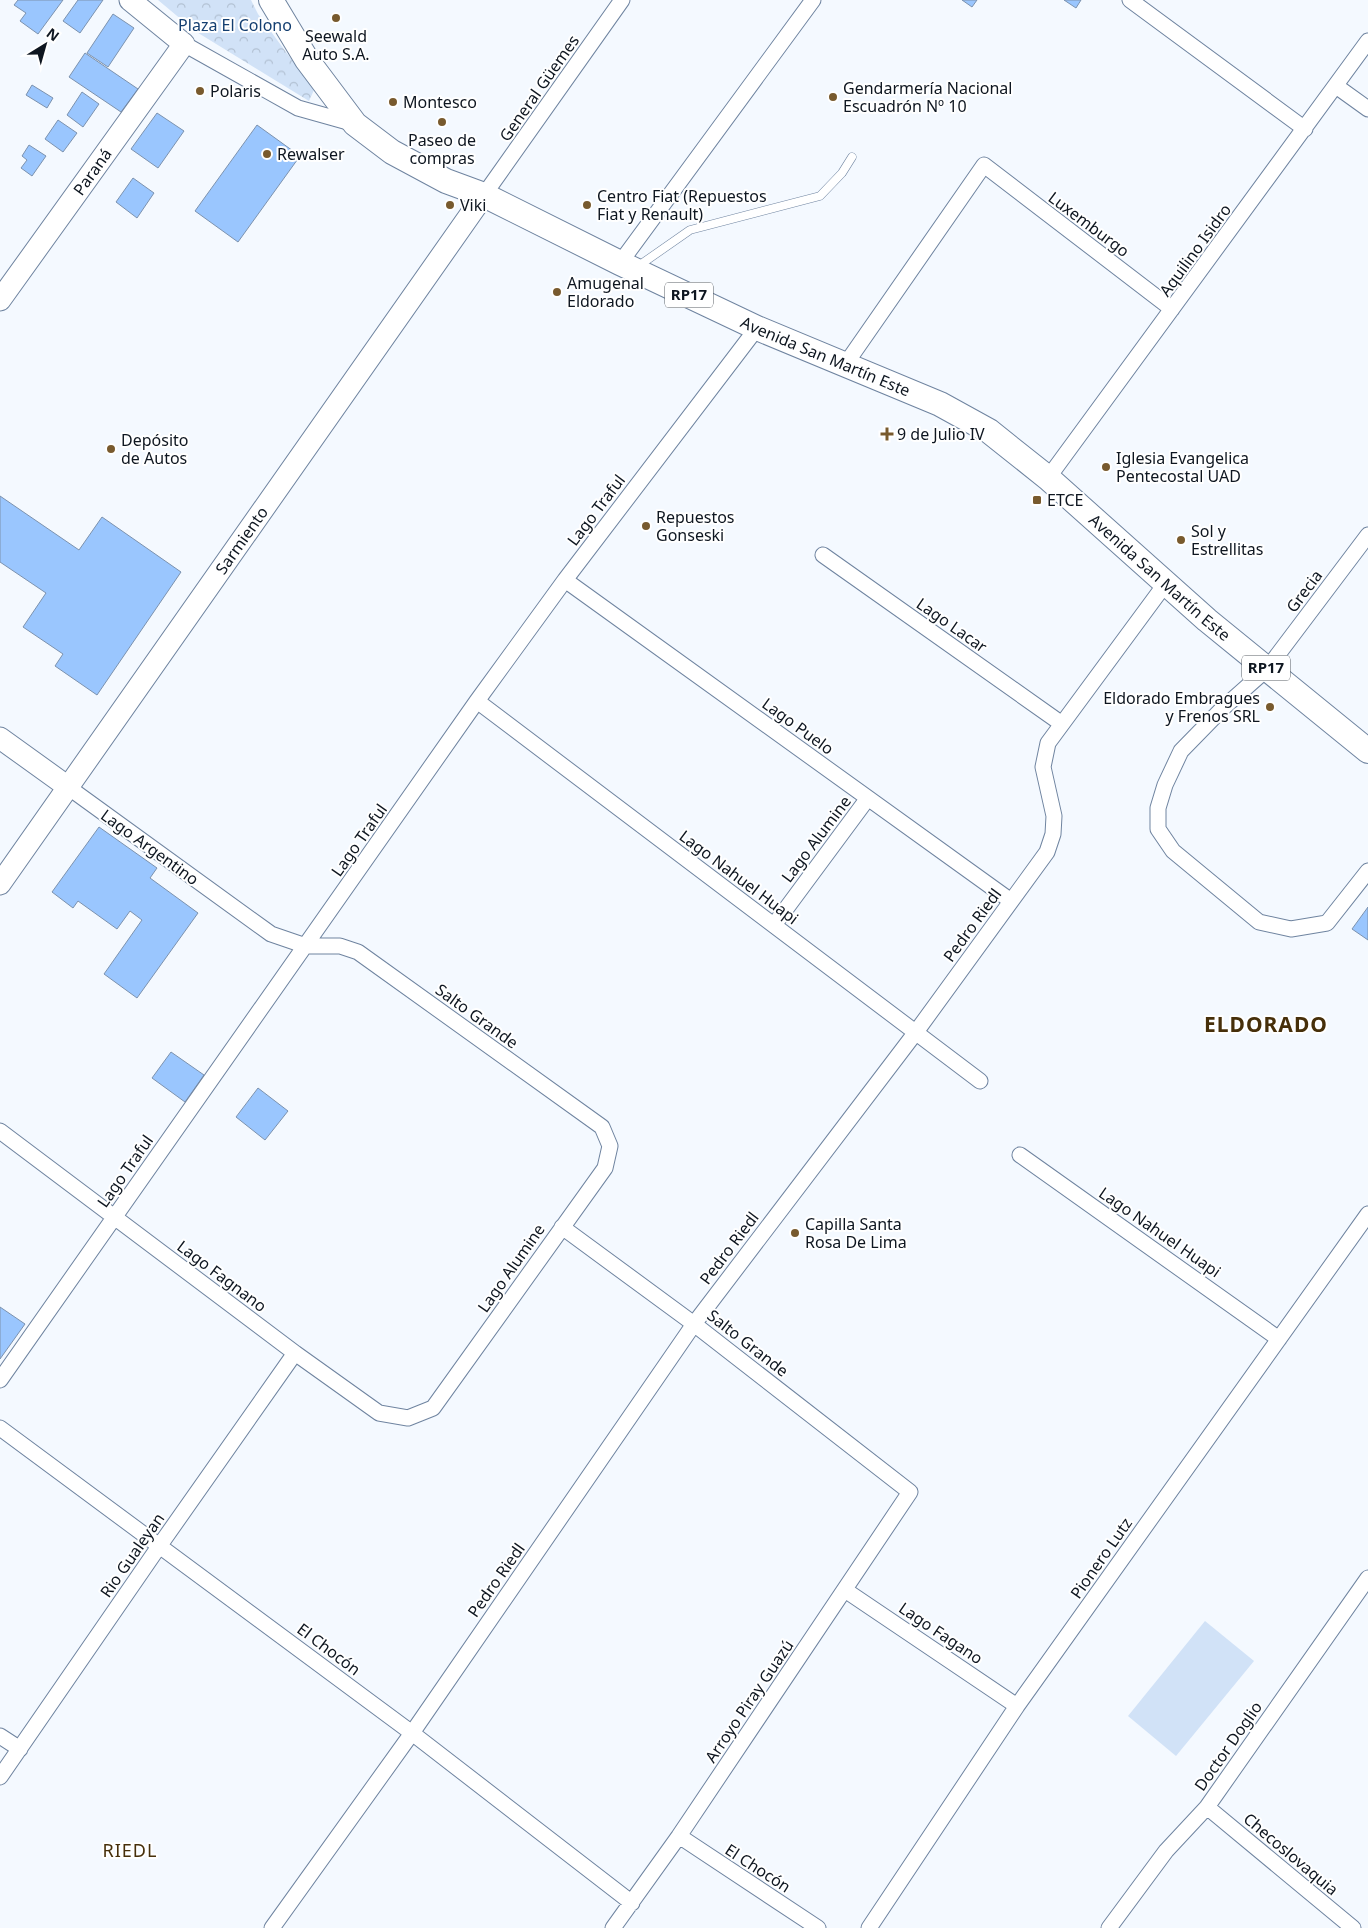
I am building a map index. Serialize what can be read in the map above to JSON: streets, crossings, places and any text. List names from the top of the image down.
{
  "streets": {
    "main road": [
      "Paraná",
      "RP17",
      "Avenida San Martín Este",
      "Sarmiento",
      "Lago Argentino"
    ],
    "street": [
      "General Güemes",
      "Luxemburgo",
      "Aquilino Isidro",
      "Lago Traful",
      "Grecia",
      "Lago Lacar",
      "Lago Puelo",
      "Lago Alumine",
      "Lago Nahuel Huapi",
      "Pedro Riedl",
      "Salto Grande",
      "Lago Fagnano",
      "Rio Gualeyan",
      "Pionero Lutz",
      "Lago Fagano",
      "El Chocón",
      "Arroyo Piray Guazú",
      "Doctor Doglio",
      "Checoslovaquia"
    ]
  },
  "crossings": [
    ["General Güemes", "Avenida San Martín Este"],
    ["General Güemes", "Sarmiento"],
    ["Luxemburgo", "Aquilino Isidro"],
    ["Luxemburgo", "Avenida San Martín Este"],
    ["Aquilino Isidro", "Avenida San Martín Este"],
    ["Avenida San Martín Este", "Lago Traful"],
    ["Avenida San Martín Este", "Sarmiento"],
    ["Avenida San Martín Este", "Grecia"],
    ["Avenida San Martín Este", "Pedro Riedl"],
    ["Lago Traful", "Lago Puelo"],
    ["Lago Traful", "Lago Argentino"],
    ["Lago Traful", "Lago Nahuel Huapi"],
    ["Lago Traful", "Salto Grande"],
    ["Lago Traful", "Lago Fagnano"],
    ["Sarmiento", "Lago Argentino"],
    ["Lago Lacar", "Pedro Riedl"],
    ["Lago Puelo", "Lago Alumine"],
    ["Lago Puelo", "Pedro Riedl"],
    ["Lago Alumine", "Lago Nahuel Huapi"],
    ["Lago Alumine", "Salto Grande"],
    ["Lago Alumine", "Lago Fagnano"],
    ["Lago Argentino", "Salto Grande"],
    ["Lago Nahuel Huapi", "Pedro Riedl"],
    ["Lago Nahuel Huapi", "Pionero Lutz"],
    ["Pedro Riedl", "Salto Grande"],
    ["Pedro Riedl", "El Chocón"],
    ["Salto Grande", "Arroyo Piray Guazú"],
    ["Lago Fagnano", "Rio Gualeyan"],
    ["Rio Gualeyan", "El Chocón"],
    ["Pionero Lutz", "Lago Fagano"],
    ["Lago Fagano", "Arroyo Piray Guazú"],
    ["El Chocón", "Arroyo Piray Guazú"],
    ["Doctor Doglio", "Checoslovaquia"]
  ],
  "districts": ["ELDORADO", "RIEDL"],
  "parks": ["Plaza El Colono"],
  "places": {
    "other": [
      "Seewald Auto S.A.",
      "Polaris",
      "Gendarmería Nacional Escuadrón Nº 10",
      "Montesco",
      "Paseo de compras",
      "Rewalser",
      "Viki",
      "Centro Fiat (Repuestos Fiat y Renault)",
      "Amugenal Eldorado",
      "Depósito de Autos",
      "Iglesia Evangelica Pentecostal UAD",
      "Repuestos Gonseski",
      "Sol y Estrellitas",
      "Eldorado Embragues y Frenos SRL",
      "Capilla Santa Rosa De Lima"
    ],
    "health": ["9 de Julio IV"],
    "transit": ["ETCE"]
  },
  "north": "top right"
}
